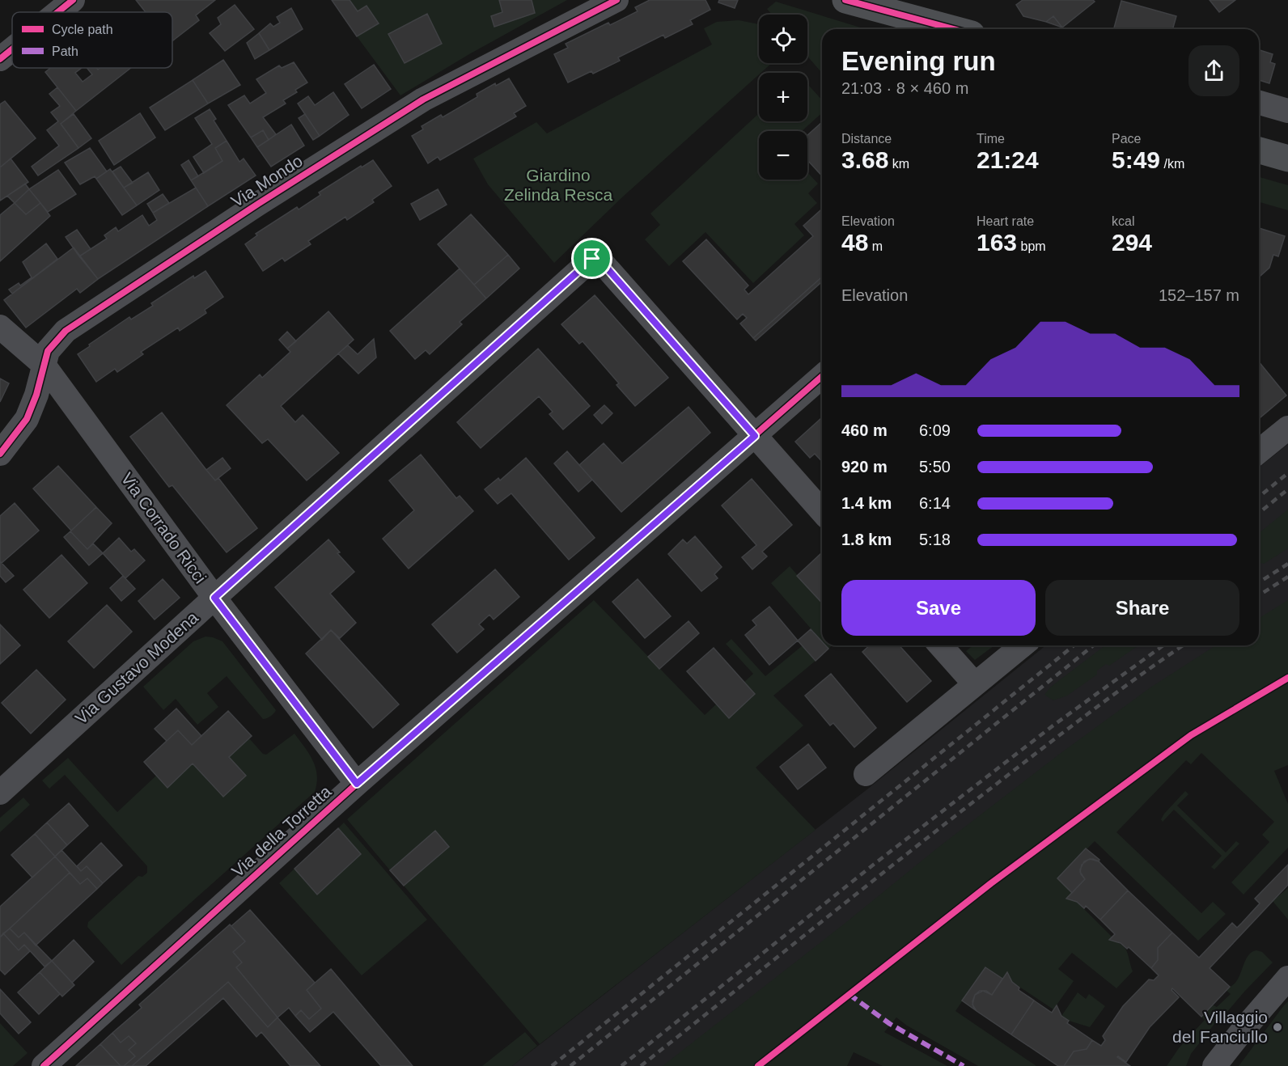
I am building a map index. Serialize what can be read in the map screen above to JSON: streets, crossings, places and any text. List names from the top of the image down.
{
  "streets": {
    "street": [
      "Via Mondo",
      "Via Corrado Ricci",
      "Via Gustavo Modena",
      "Via della Torretta"
    ]
  },
  "crossings": [
    ["Via Mondo", "Via Corrado Ricci"],
    ["Via Corrado Ricci", "Via Gustavo Modena"],
    ["Via Corrado Ricci", "Via della Torretta"],
    ["Via Gustavo Modena", "Via della Torretta"]
  ],
  "parks": ["Giardino Zelinda Resca"],
  "places": ["Villaggio del Fanciullo"],
  "legend": ["Cycle path", "Path"],
  "page": {
    "map_buttons": ["+", "−"],
    "heading": ["Evening run", "21:03 · 8 × 460 m"],
    "stats": [
      ["Distance", "3.68 km"],
      ["Time", "21:24"],
      ["Pace", "5:49 /km"],
      ["Elevation", "48 m"],
      ["Heart rate", "163 bpm"],
      ["kcal", "294"]
    ],
    "chart": ["Elevation", "152–157 m"],
    "list": [
      {
        "name": "460 m",
        "note": "6:09"
      },
      {
        "name": "920 m",
        "note": "5:50"
      },
      {
        "name": "1.4 km",
        "note": "6:14"
      },
      {
        "name": "1.8 km",
        "note": "5:18"
      }
    ],
    "buttons": ["Save", "Share"]
  }
}
